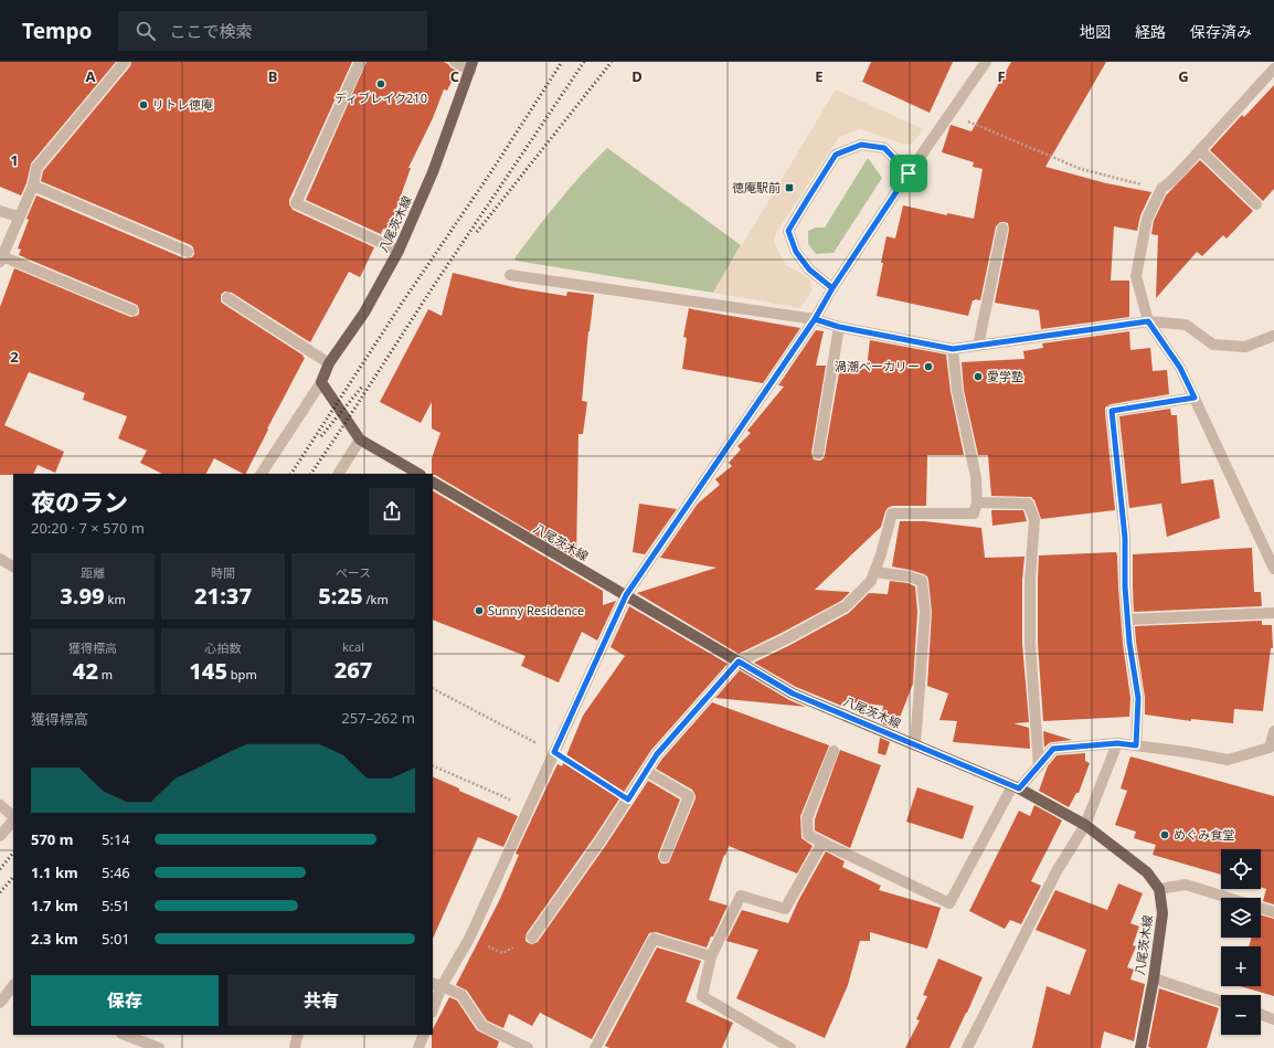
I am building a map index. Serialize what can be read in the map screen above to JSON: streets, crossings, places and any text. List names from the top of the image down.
{
  "streets": {
    "main road": ["八尾茨木線"]
  },
  "places": {
    "other": [
      "ディブレイク210",
      "リトレ徳庵",
      "渦潮ベーカリー",
      "愛学塾",
      "Sunny Residence",
      "めぐみ食堂"
    ],
    "transit": ["徳庵駅前"]
  },
  "page": {
    "header": "Tempo",
    "search": "ここで検索",
    "nav": ["地図", "経路", "保存済み"],
    "heading": ["夜のラン", "20:20 · 7 × 570 m"],
    "stats": [
      ["距離", "3.99 km"],
      ["時間", "21:37"],
      ["ペース", "5:25 /km"],
      ["獲得標高", "42 m"],
      ["心拍数", "145 bpm"],
      ["kcal", "267"]
    ],
    "chart": ["獲得標高", "257–262 m"],
    "list": [
      {
        "name": "570 m",
        "note": "5:14"
      },
      {
        "name": "1.1 km",
        "note": "5:46"
      },
      {
        "name": "1.7 km",
        "note": "5:51"
      },
      {
        "name": "2.3 km",
        "note": "5:01"
      }
    ],
    "map_buttons": ["+", "−"],
    "buttons": ["保存", "共有"]
  },
  "grid": {
    "columns": [
      "A",
      "B",
      "C",
      "D",
      "E",
      "F",
      "G"
    ],
    "rows": ["1", "2"]
  }
}
